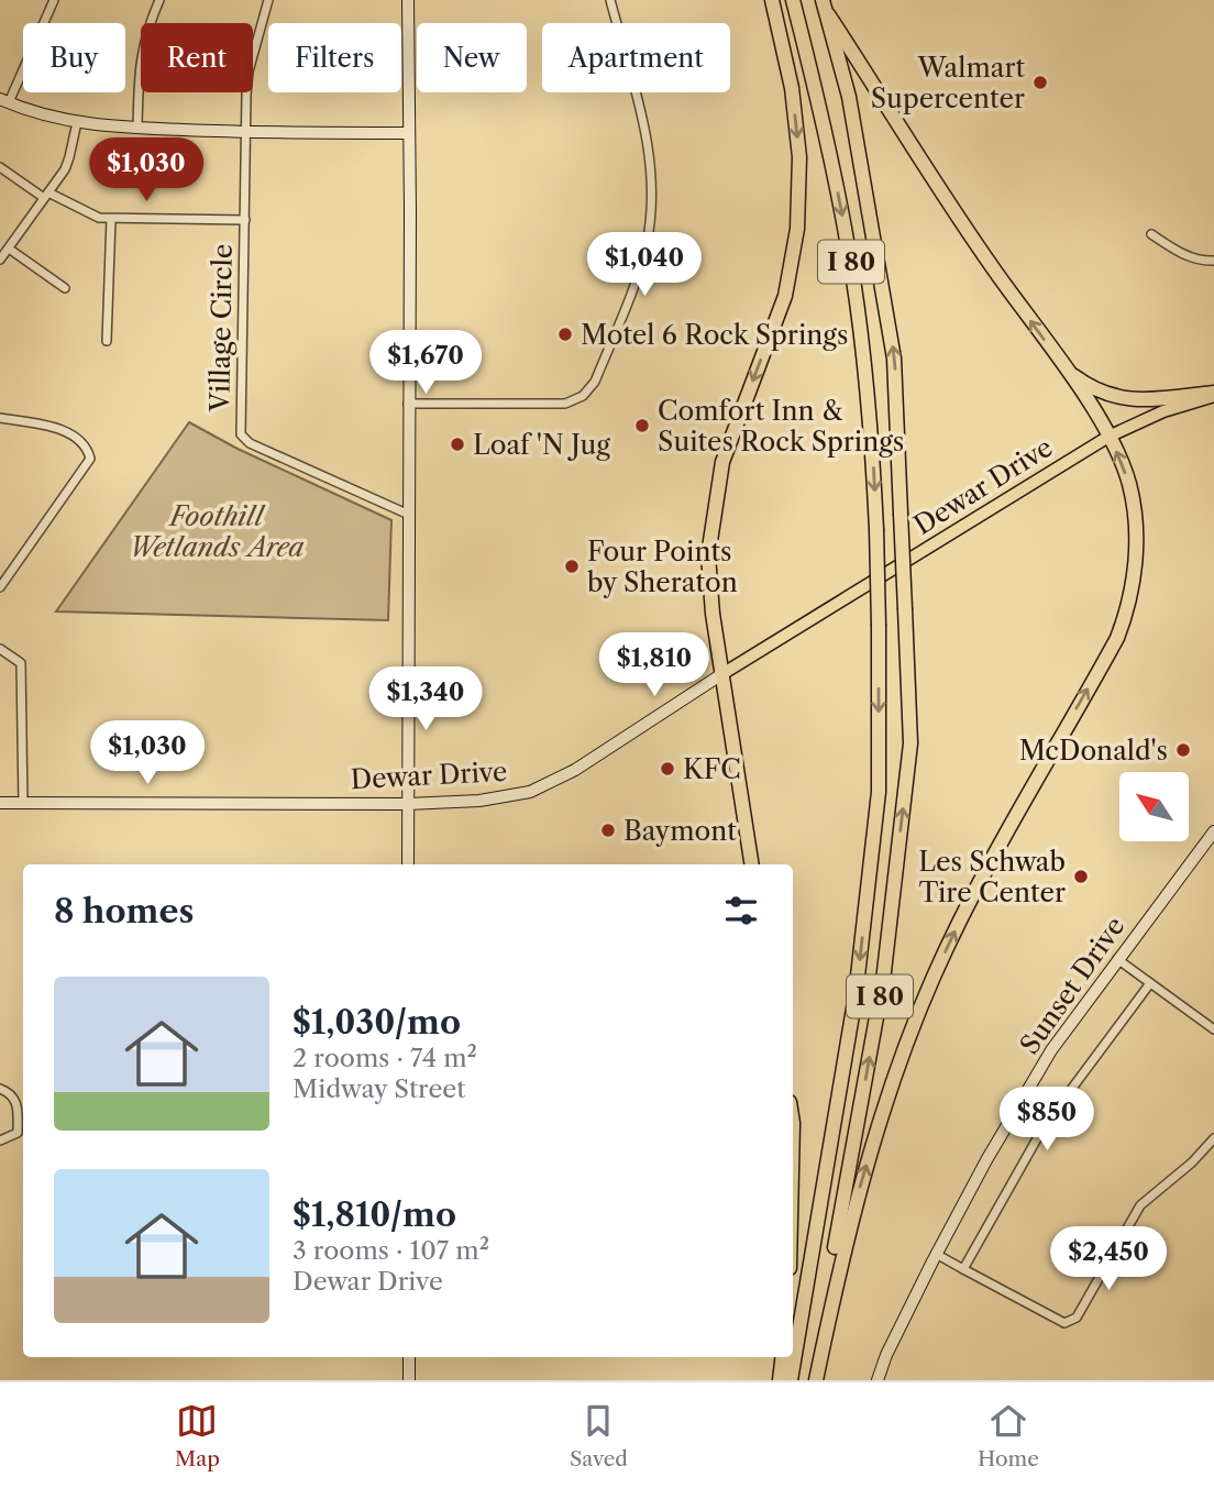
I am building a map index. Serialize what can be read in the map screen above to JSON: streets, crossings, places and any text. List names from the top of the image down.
{
  "streets": {
    "highway": ["I 80"],
    "main road": ["Dewar Drive"],
    "street": ["Village Circle", "Sunset Drive"]
  },
  "parks": ["Foothill Wetlands Area"],
  "places": [
    "Walmart Supercenter",
    "Motel 6 Rock Springs",
    "Comfort Inn & Suites Rock Springs",
    "Loaf 'N Jug",
    "Four Points by Sheraton",
    "McDonald's",
    "KFC",
    "Baymont",
    "Les Schwab Tire Center"
  ],
  "north": "top left",
  "page": {
    "chip": [
      "Buy",
      "Rent",
      "Filters",
      "New",
      "Apartment"
    ],
    "price": [
      "$1,030",
      "$1,040",
      "$1,670",
      "$1,810",
      "$1,340",
      "$1,030",
      "$850",
      "$2,450"
    ],
    "heading": "8 homes",
    "list": [
      {
        "name": "$1,030/mo",
        "note": "2 rooms · 74 m² · Midway Street"
      },
      {
        "name": "$1,810/mo",
        "note": "3 rooms · 107 m² · Dewar Drive"
      }
    ],
    "tabs": ["Map", "Saved", "Home"]
  }
}
